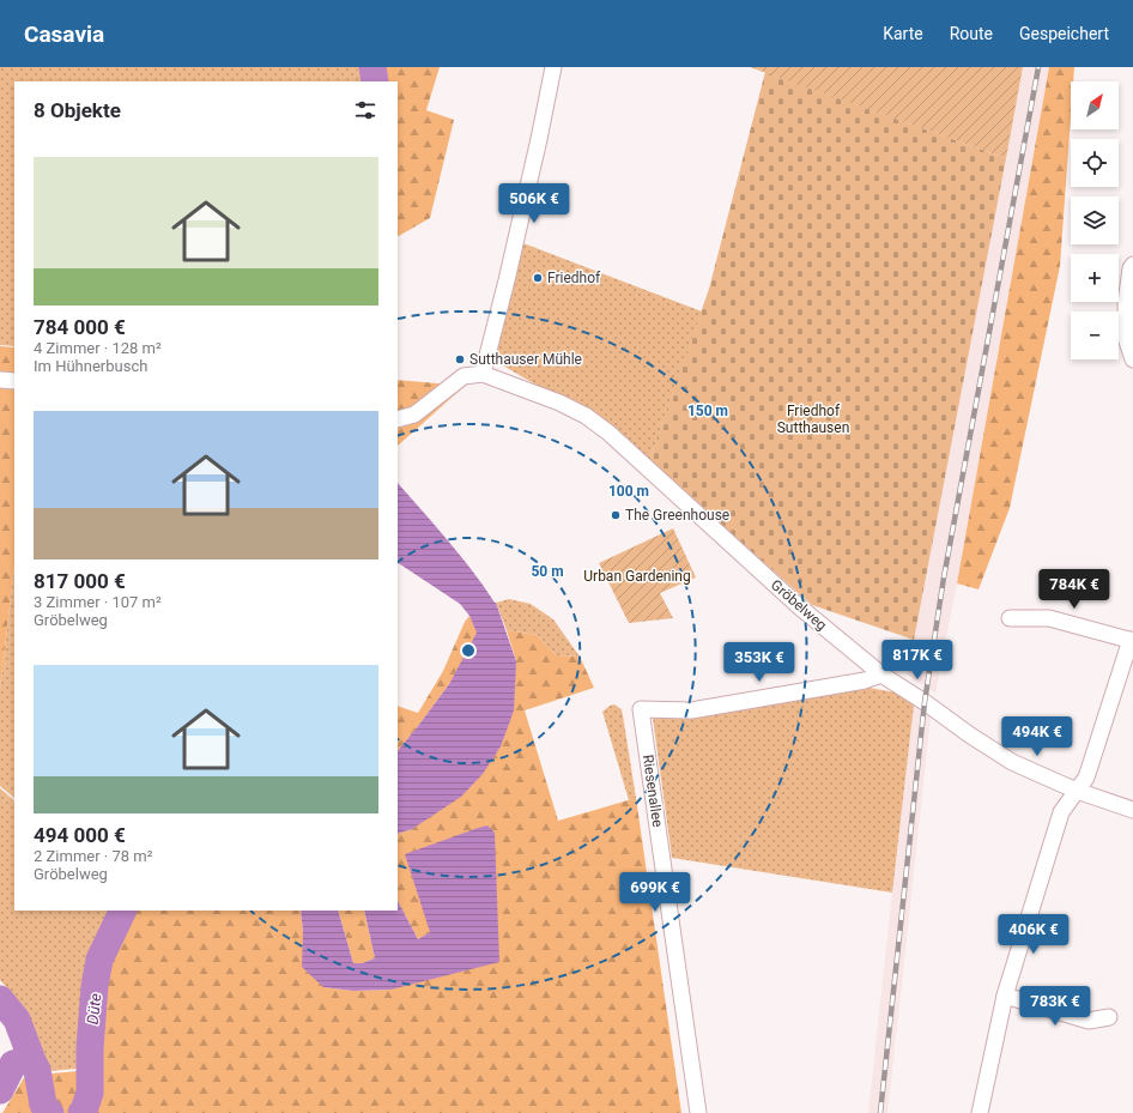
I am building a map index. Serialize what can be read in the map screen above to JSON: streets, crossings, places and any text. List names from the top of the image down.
{
  "streets": {
    "street": ["Gröbelweg", "Riesenallee"]
  },
  "crossings": [
    ["Gröbelweg", "Riesenallee"]
  ],
  "water": ["Düte"],
  "parks": ["Friedhof Sutthausen", "Urban Gardening"],
  "places": ["Friedhof", "Sutthauser Mühle", "The Greenhouse"],
  "north": "top right",
  "page": {
    "header": "Casavia",
    "nav": ["Karte", "Route", "Gespeichert"],
    "map_buttons": ["+", "−"],
    "heading": "8 Objekte",
    "list": [
      {
        "name": "784 000 €",
        "note": "4 Zimmer · 128 m² · Im Hühnerbusch"
      },
      {
        "name": "817 000 €",
        "note": "3 Zimmer · 107 m² · Gröbelweg"
      },
      {
        "name": "494 000 €",
        "note": "2 Zimmer · 78 m² · Gröbelweg"
      }
    ],
    "price": [
      "506K €",
      "784K €",
      "817K €",
      "353K €",
      "494K €",
      "699K €",
      "406K €",
      "783K €"
    ]
  },
  "rings": ["150 m", "100 m", "50 m"]
}
